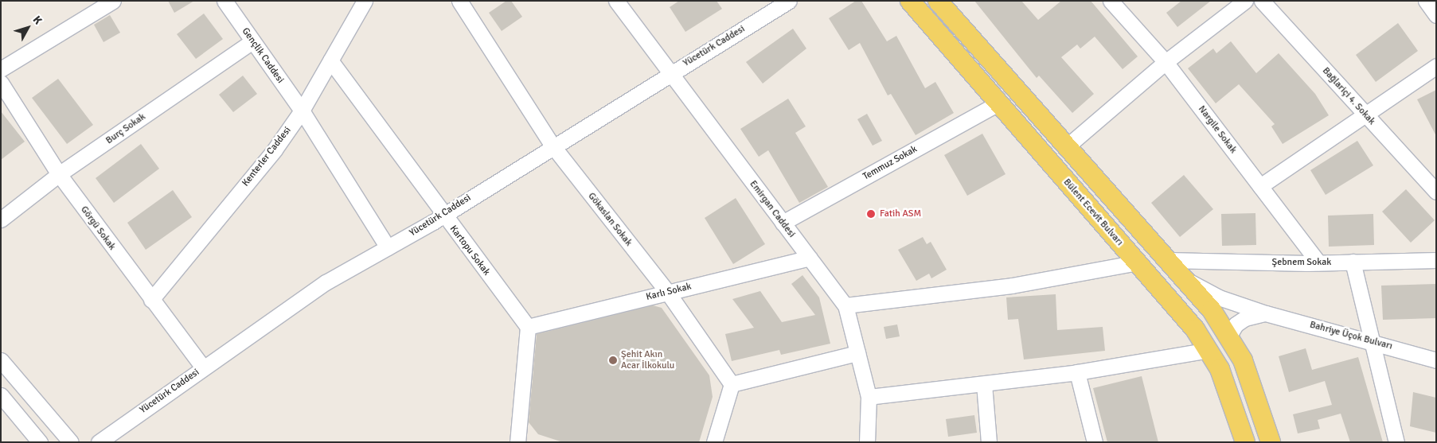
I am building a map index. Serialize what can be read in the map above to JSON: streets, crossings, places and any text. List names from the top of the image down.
{
  "streets": {
    "main road": ["Bülent Ecevit Bulvarı"],
    "street": [
      "Yücetürk Caddesi",
      "Gençlik Caddesi",
      "Bağlariçi 4. Sokak",
      "Burç Sokak",
      "Nargile Sokak",
      "Kenterler Caddesi",
      "Temmuz Sokak",
      "Emirgan Caddesi",
      "Gökaslan Sokak",
      "Görgü Sokak",
      "Kartopu Sokak",
      "Şebnem Sokak",
      "Karlı Sokak",
      "Bahriye Üçok Bulvarı"
    ]
  },
  "crossings": [
    ["Yücetürk Caddesi", "Gençlik Caddesi"],
    ["Yücetürk Caddesi", "Emirgan Caddesi"],
    ["Yücetürk Caddesi", "Gökaslan Sokak"],
    ["Yücetürk Caddesi", "Görgü Sokak"],
    ["Yücetürk Caddesi", "Kartopu Sokak"],
    ["Gençlik Caddesi", "Burç Sokak"],
    ["Gençlik Caddesi", "Kenterler Caddesi"],
    ["Burç Sokak", "Görgü Sokak"],
    ["Nargile Sokak", "Şebnem Sokak"],
    ["Kenterler Caddesi", "Görgü Sokak"],
    ["Kenterler Caddesi", "Kartopu Sokak"],
    ["Temmuz Sokak", "Emirgan Caddesi"],
    ["Temmuz Sokak", "Bülent Ecevit Bulvarı"],
    ["Emirgan Caddesi", "Karlı Sokak"],
    ["Gökaslan Sokak", "Karlı Sokak"],
    ["Kartopu Sokak", "Karlı Sokak"]
  ],
  "places": ["Fatih ASM", "Şehit Akın Acar İlkokulu"],
  "north": "top right"
}
